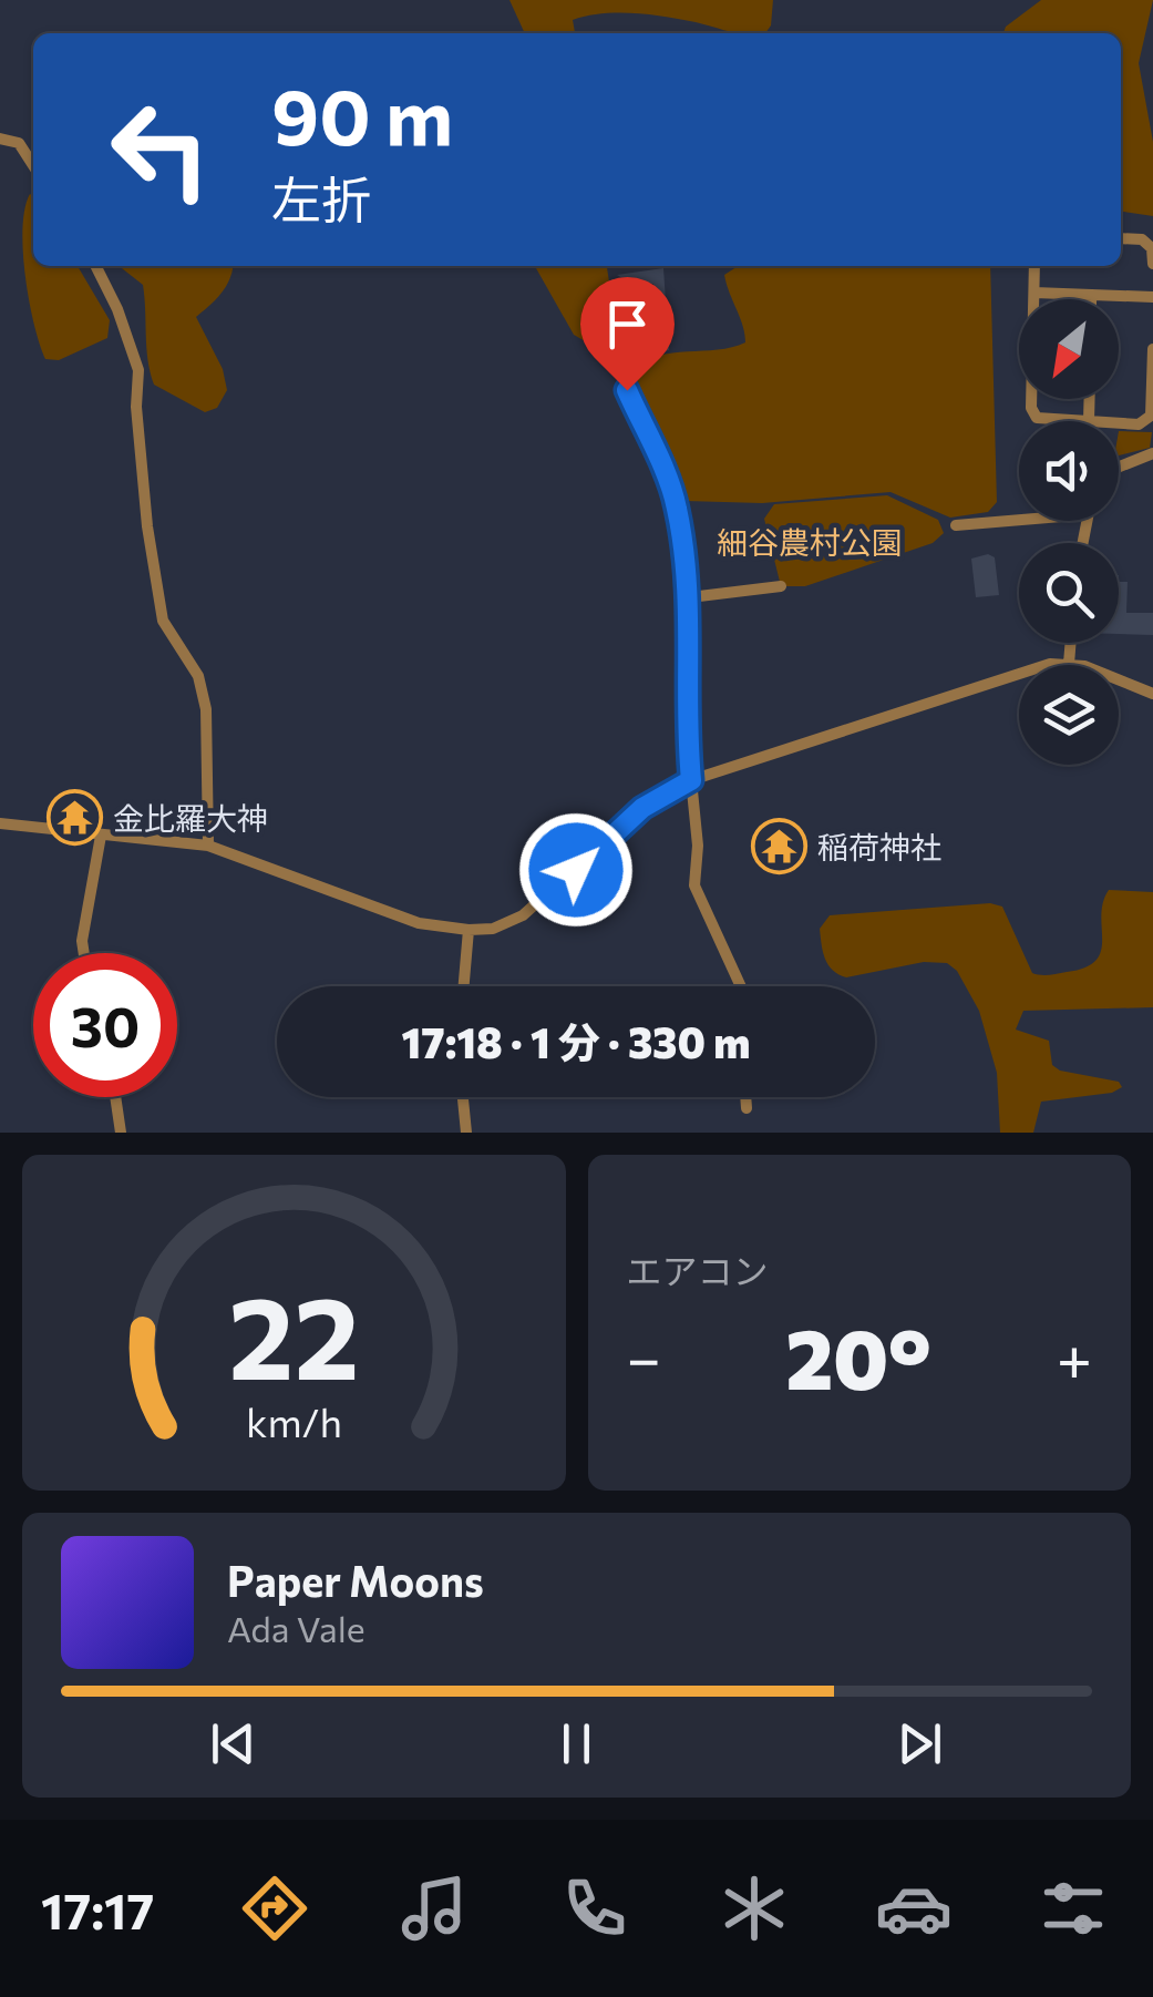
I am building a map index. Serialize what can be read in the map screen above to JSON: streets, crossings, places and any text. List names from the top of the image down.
{
  "parks": ["細谷農村公園"],
  "places": {
    "temple": ["金比羅大神", "稲荷神社"]
  },
  "north": "bottom left",
  "page": {
    "turn": ["90 m", "左折"],
    "limit": "30",
    "trip": "17:18 · 1 分 · 330 m",
    "tile": "エアコン",
    "heat": ["−", "20°", "+"],
    "song": ["Paper Moons", "Ada Vale"],
    "tabs": "17:17",
    "gauge": ["22", "km/h"]
  }
}
